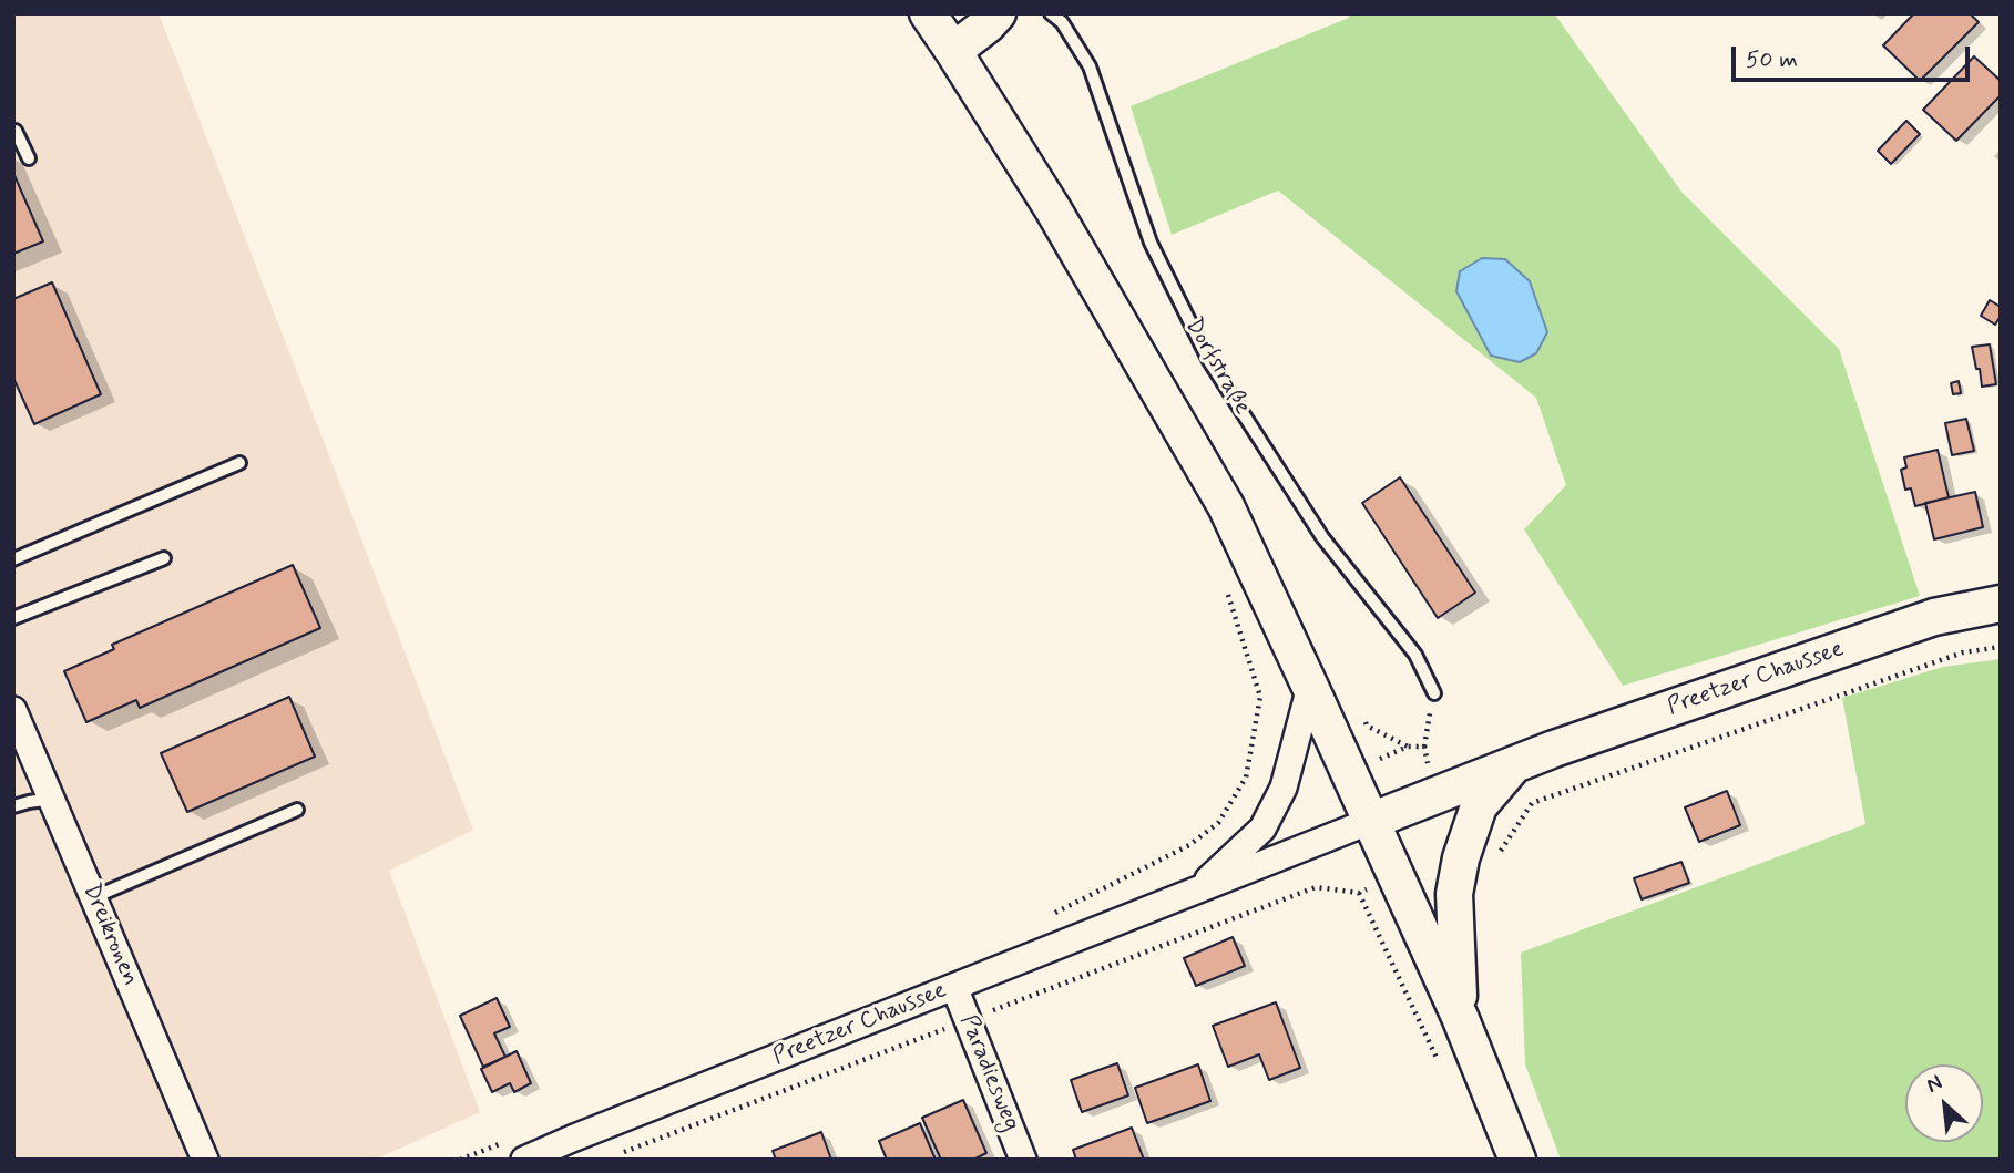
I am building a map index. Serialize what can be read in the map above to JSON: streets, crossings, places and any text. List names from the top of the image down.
{
  "streets": {
    "main road": ["Preetzer Chaussee"],
    "street": ["Dreikronen", "Paradiesweg"],
    "lane": ["Dorfstraße"]
  },
  "crossings": [
    ["Preetzer Chaussee", "Paradiesweg"]
  ],
  "scale_bar": "50 m",
  "north": "top left"
}
